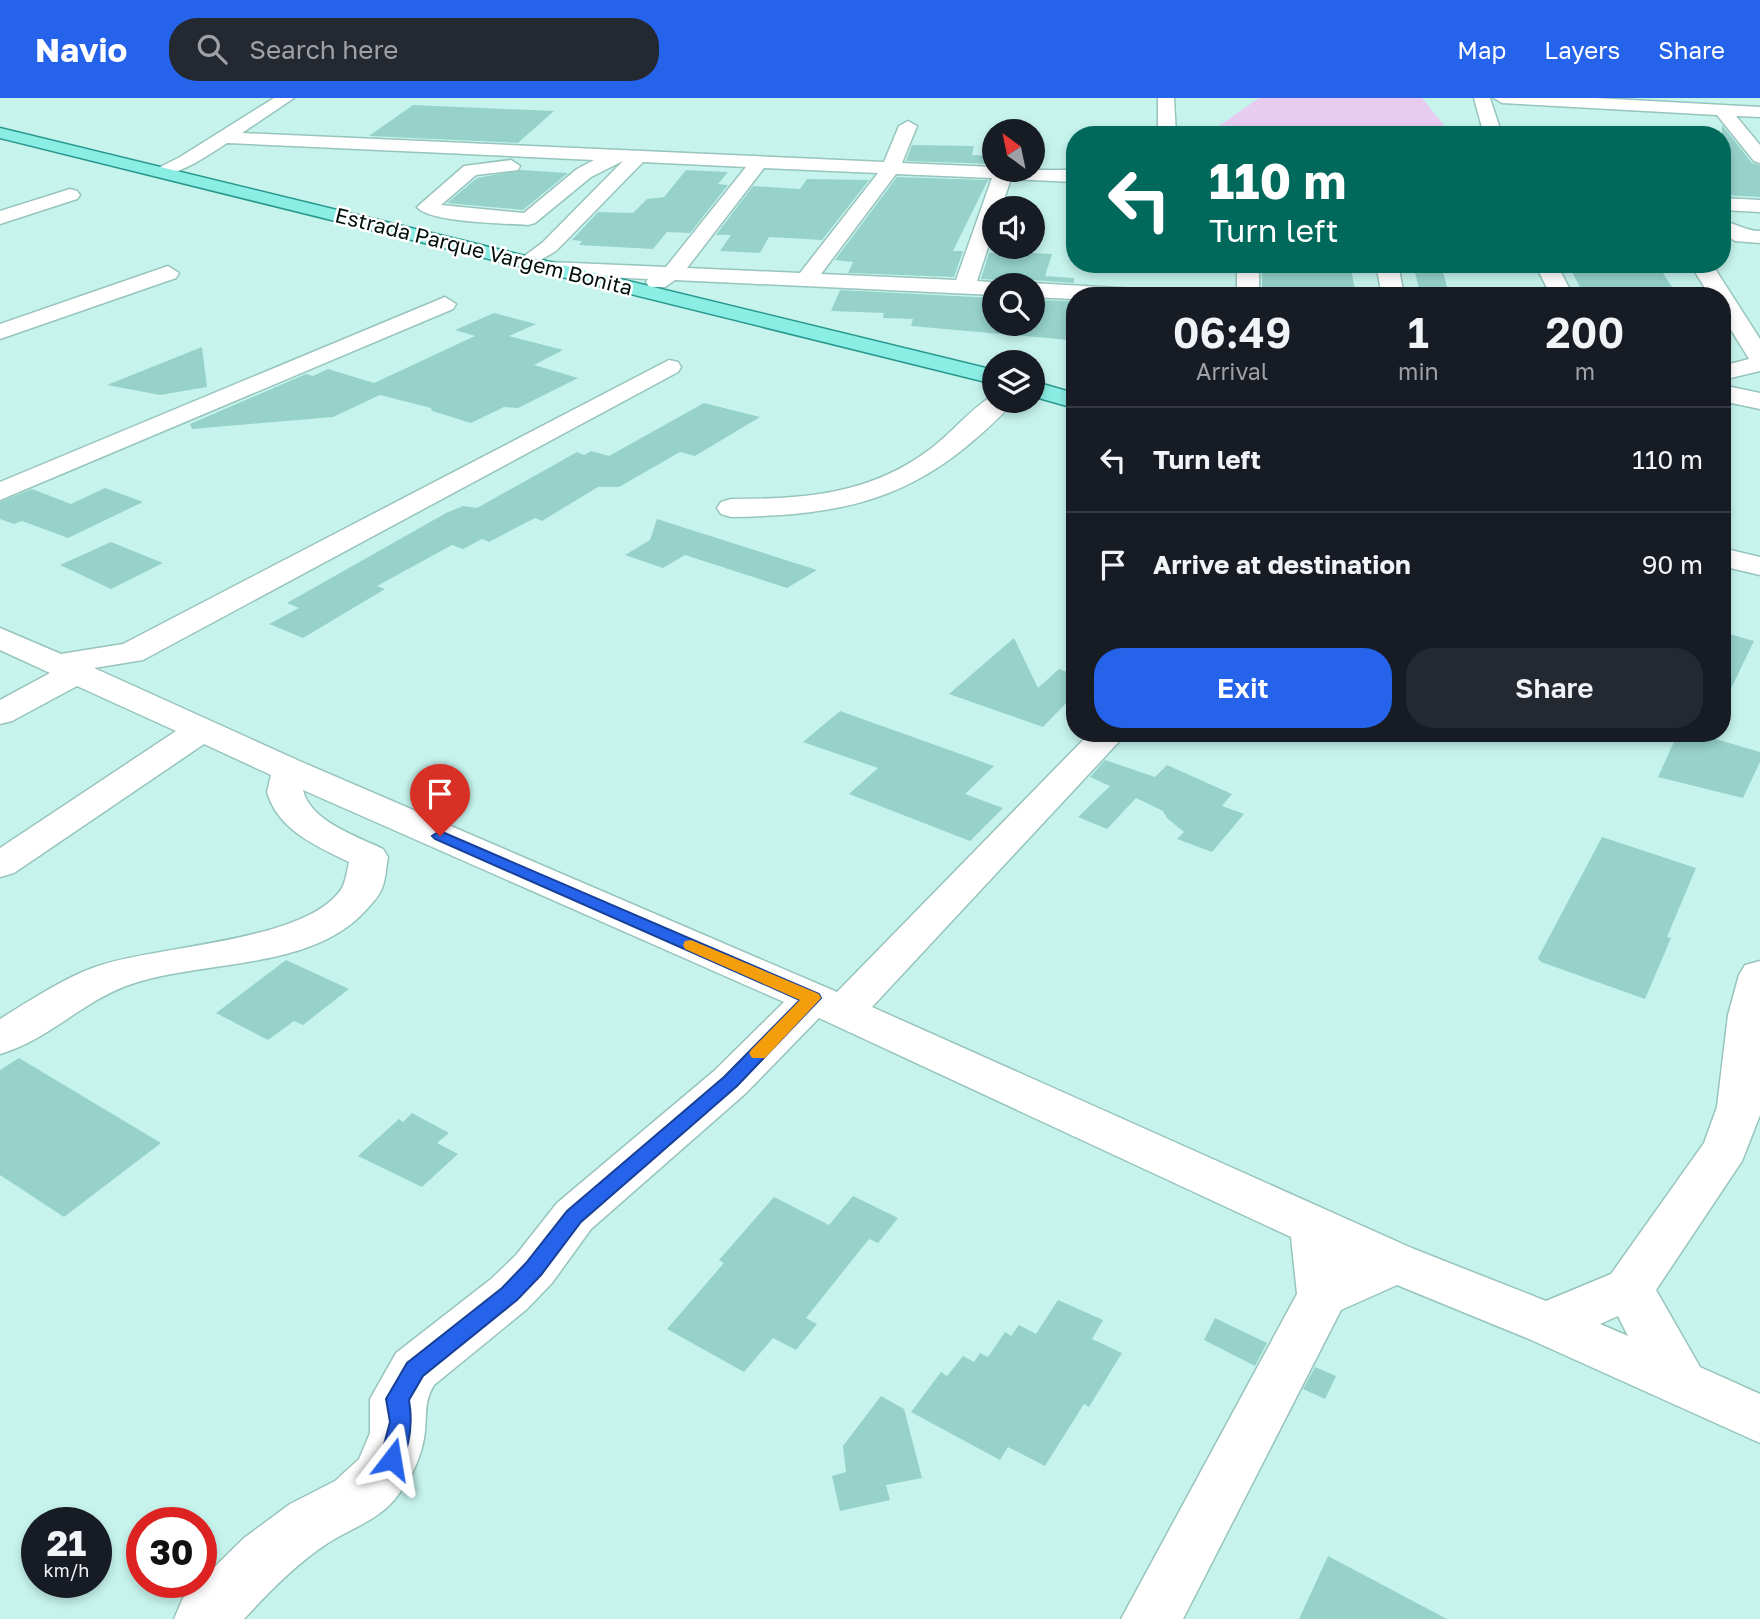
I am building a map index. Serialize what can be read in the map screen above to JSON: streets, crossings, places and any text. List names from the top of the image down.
{
  "streets": {
    "main road": ["Estrada Parque Vargem Bonita"]
  },
  "north": "top left",
  "page": {
    "header": "Navio",
    "search": "Search here",
    "nav": ["Map", "Layers", "Share"],
    "turn": ["110 m", "Turn left"],
    "eta": [
      "06:49",
      "Arrival",
      "1",
      "min",
      "200",
      "m"
    ],
    "list": [
      {
        "name": "Turn left",
        "value": "110 m"
      },
      {
        "name": "Arrive at destination",
        "value": "90 m"
      }
    ],
    "buttons": ["Exit", "Share"],
    "speed": "21 km/h",
    "limit": "30"
  }
}
